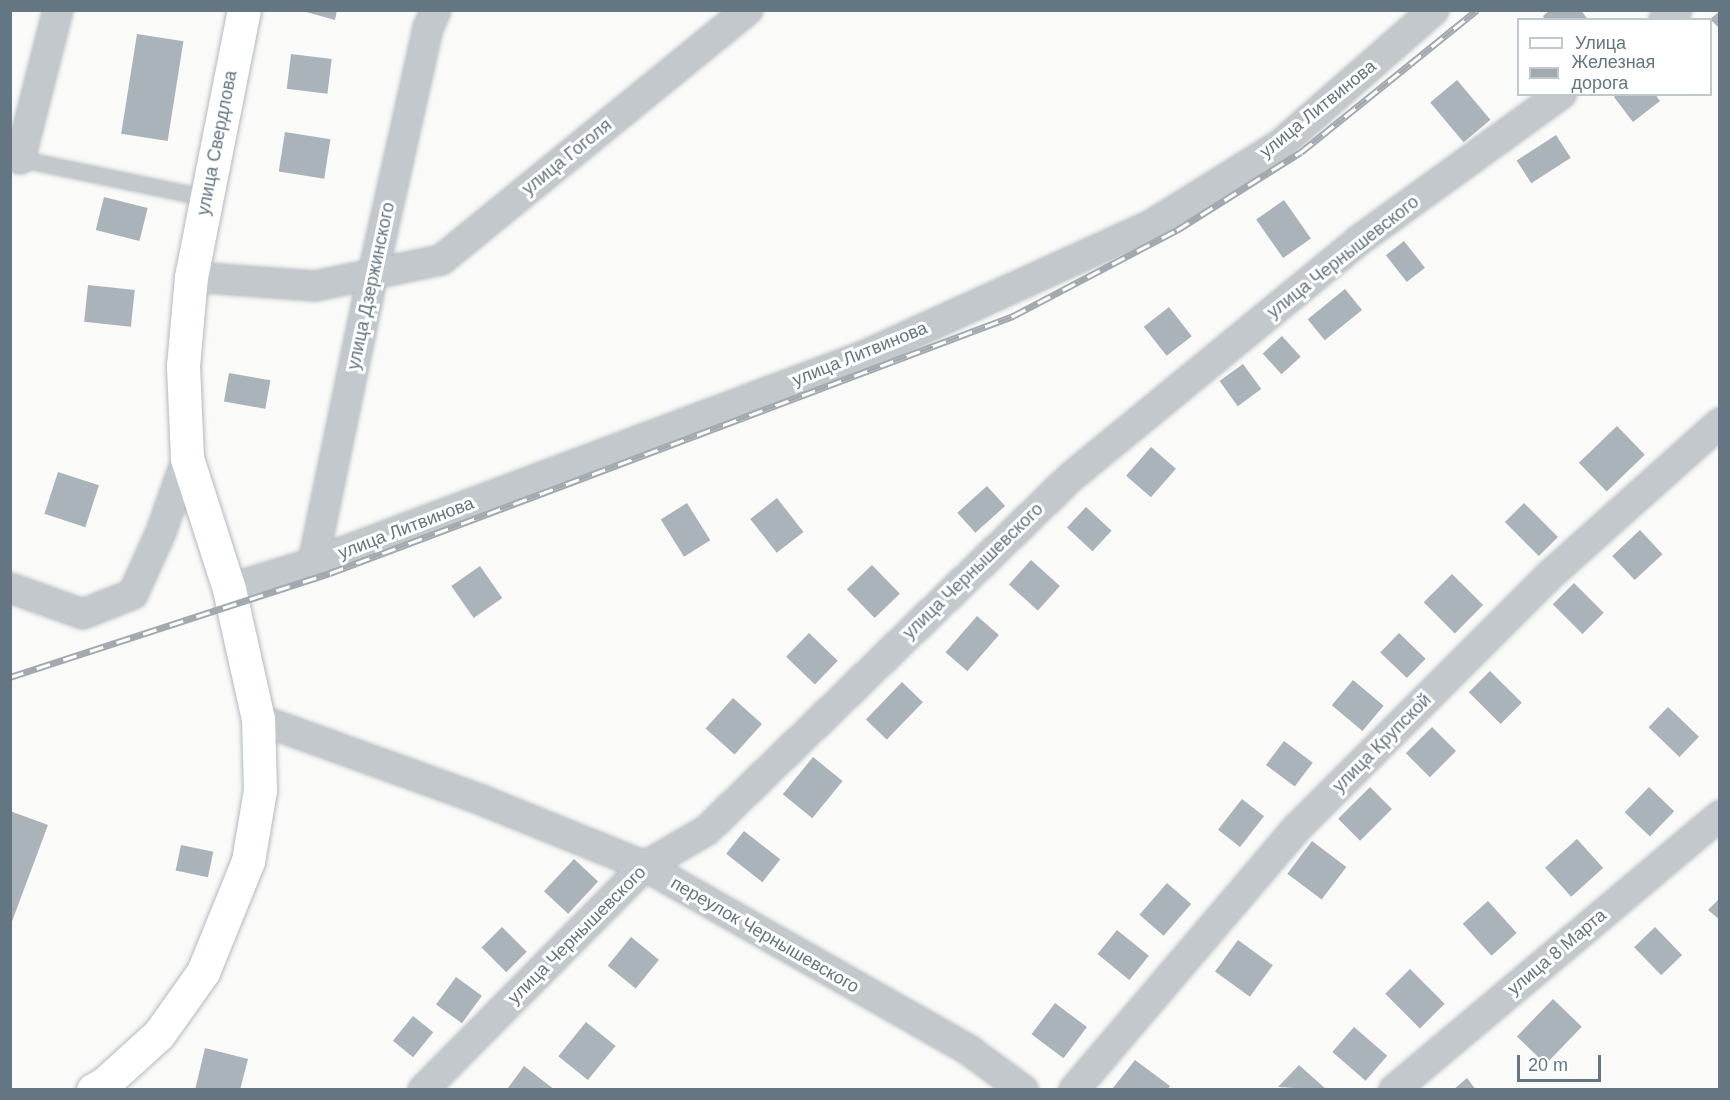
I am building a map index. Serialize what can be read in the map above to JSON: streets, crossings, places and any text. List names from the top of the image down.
{
  "streets": {
    "street": [
      "улица Литвинова",
      "улица Свердлова",
      "улица Гоголя",
      "улица Чернышевского",
      "улица Дзержинского",
      "улица Крупской",
      "переулок Чернышевского",
      "улица 8 Марта"
    ]
  },
  "crossings": [
    ["улица Литвинова", "улица Свердлова"],
    ["улица Литвинова", "улица Дзержинского"],
    ["улица Свердлова", "улица Гоголя"],
    ["улица Свердлова", "переулок Чернышевского"],
    ["улица Гоголя", "улица Дзержинского"],
    ["улица Чернышевского", "переулок Чернышевского"]
  ],
  "legend": ["Улица", "Железная дорога"],
  "scale_bar": "20 m"
}
